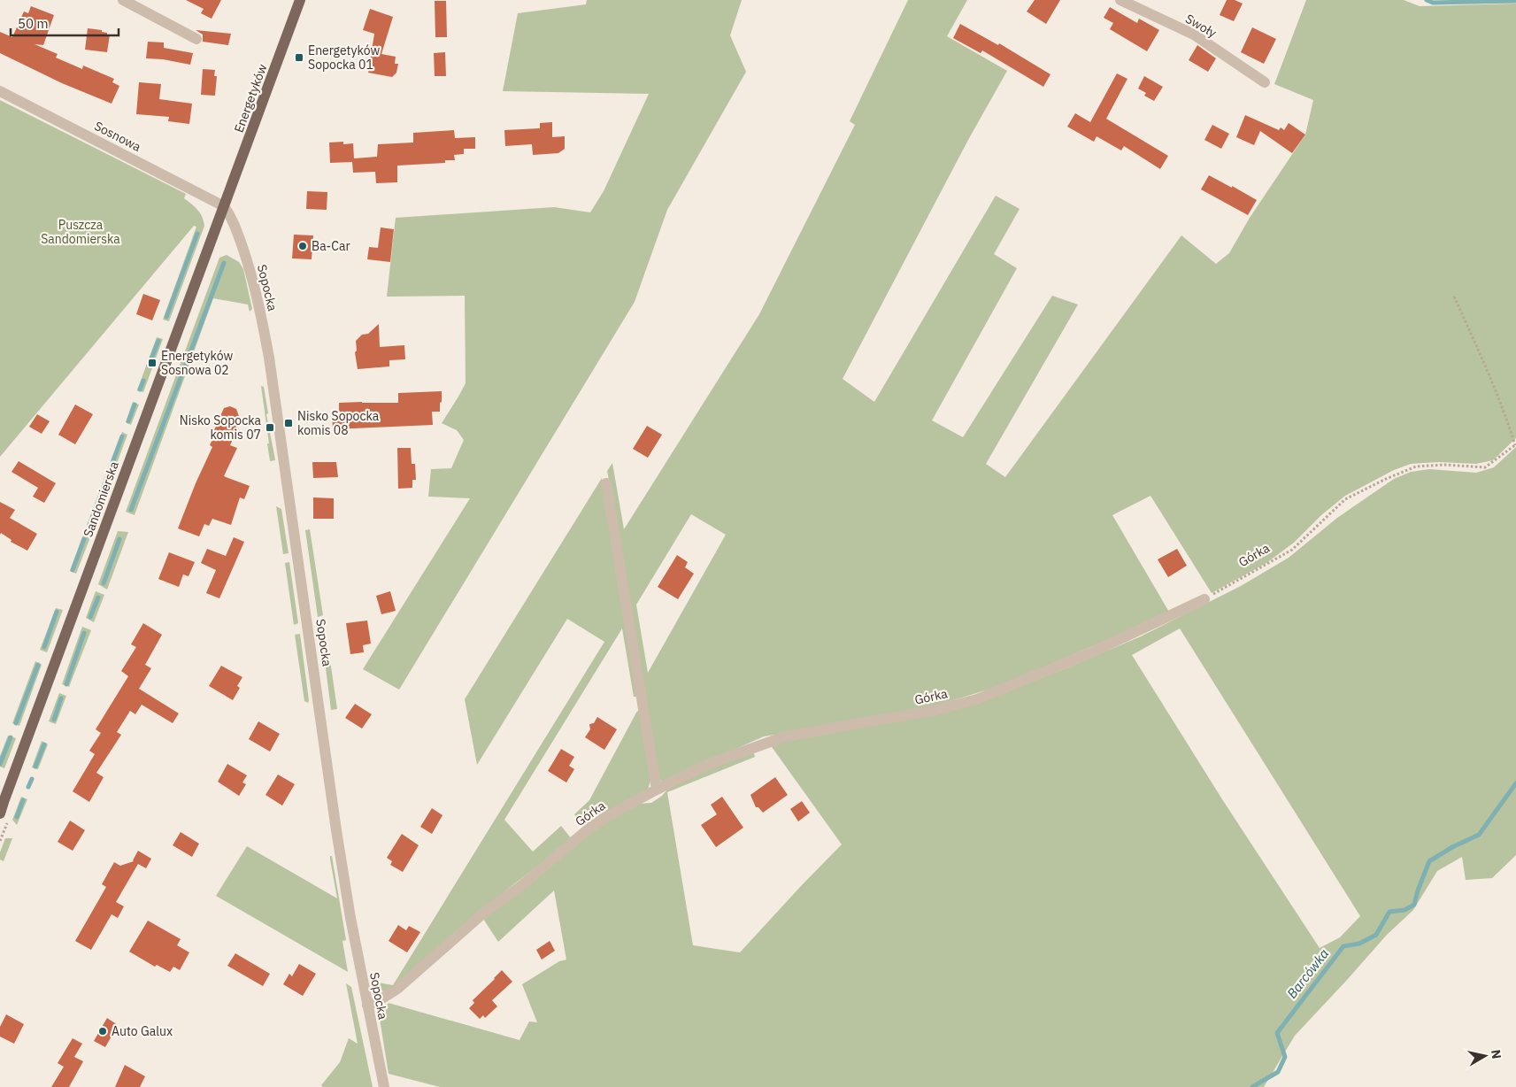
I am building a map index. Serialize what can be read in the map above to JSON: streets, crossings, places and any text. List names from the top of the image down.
{
  "streets": {
    "main road": ["Energetyków", "Sandomierska"],
    "street": [
      "Swoły",
      "Sosnowa",
      "Sopocka",
      "Górka"
    ]
  },
  "crossings": [
    ["Energetyków", "Sosnowa"],
    ["Energetyków", "Sopocka"],
    ["Energetyków", "Sandomierska"],
    ["Sosnowa", "Sopocka"],
    ["Sosnowa", "Sandomierska"],
    ["Sopocka", "Sandomierska"],
    ["Sopocka", "Górka"]
  ],
  "water": ["Barcówka"],
  "parks": ["Puszcza Sandomierska"],
  "places": {
    "transit": [
      "Energetyków Sopocka 01",
      "Energetyków Sosnowa 02",
      "Nisko Sopocka komis 08",
      "Nisko Sopocka komis 07"
    ],
    "other": ["Ba-Car", "Auto Galux"]
  },
  "scale_bar": "50 m",
  "north": "right"
}
